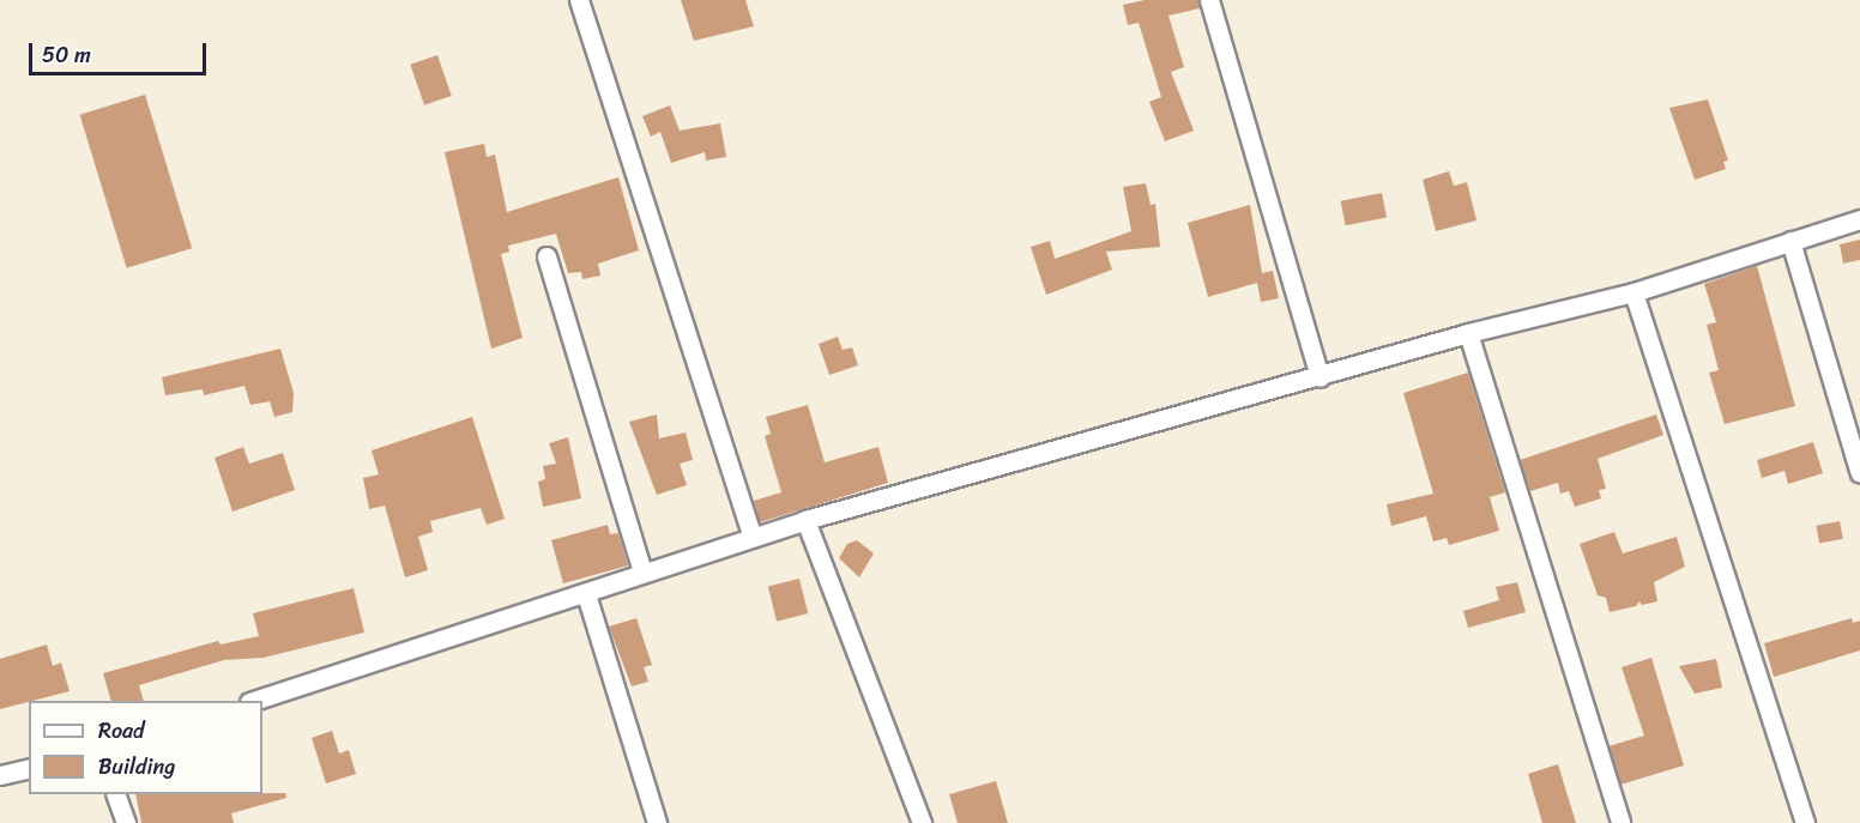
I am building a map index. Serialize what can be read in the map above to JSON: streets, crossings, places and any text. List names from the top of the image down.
{
  "legend": ["Road", "Building"],
  "scale_bar": "50 m"
}
